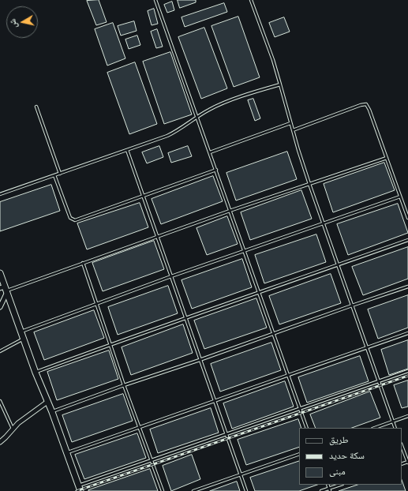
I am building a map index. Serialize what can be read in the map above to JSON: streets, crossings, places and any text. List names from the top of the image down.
{
  "legend": ["طريق", "سكة حديد", "مبنى"],
  "north": "left"
}
